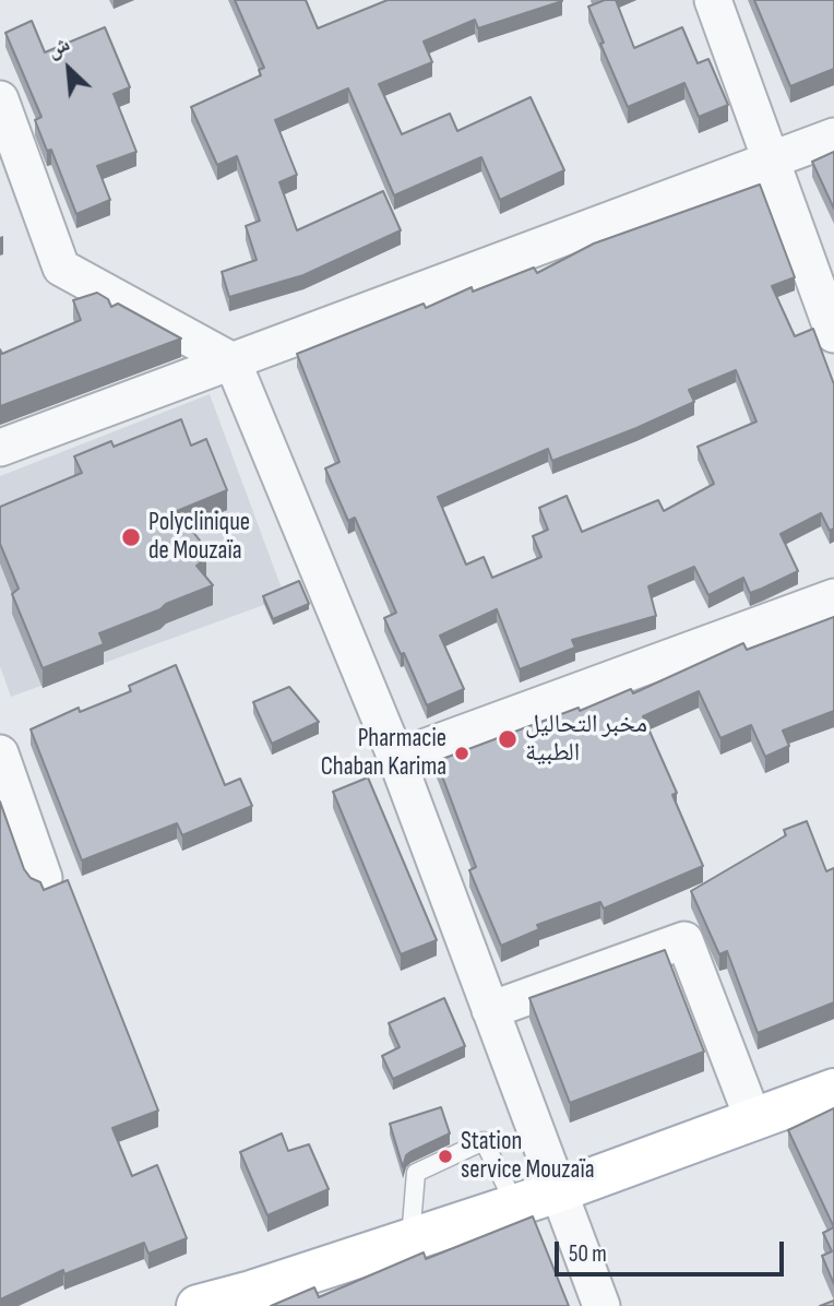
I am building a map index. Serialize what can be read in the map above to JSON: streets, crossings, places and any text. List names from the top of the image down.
{
  "places": [
    "Polyclinique de Mouzaïa",
    "مخبر التحاليل الطبية",
    "Pharmacie Chaban Karima",
    "Station service Mouzaïa"
  ],
  "scale_bar": "50 m",
  "north": "top left"
}
